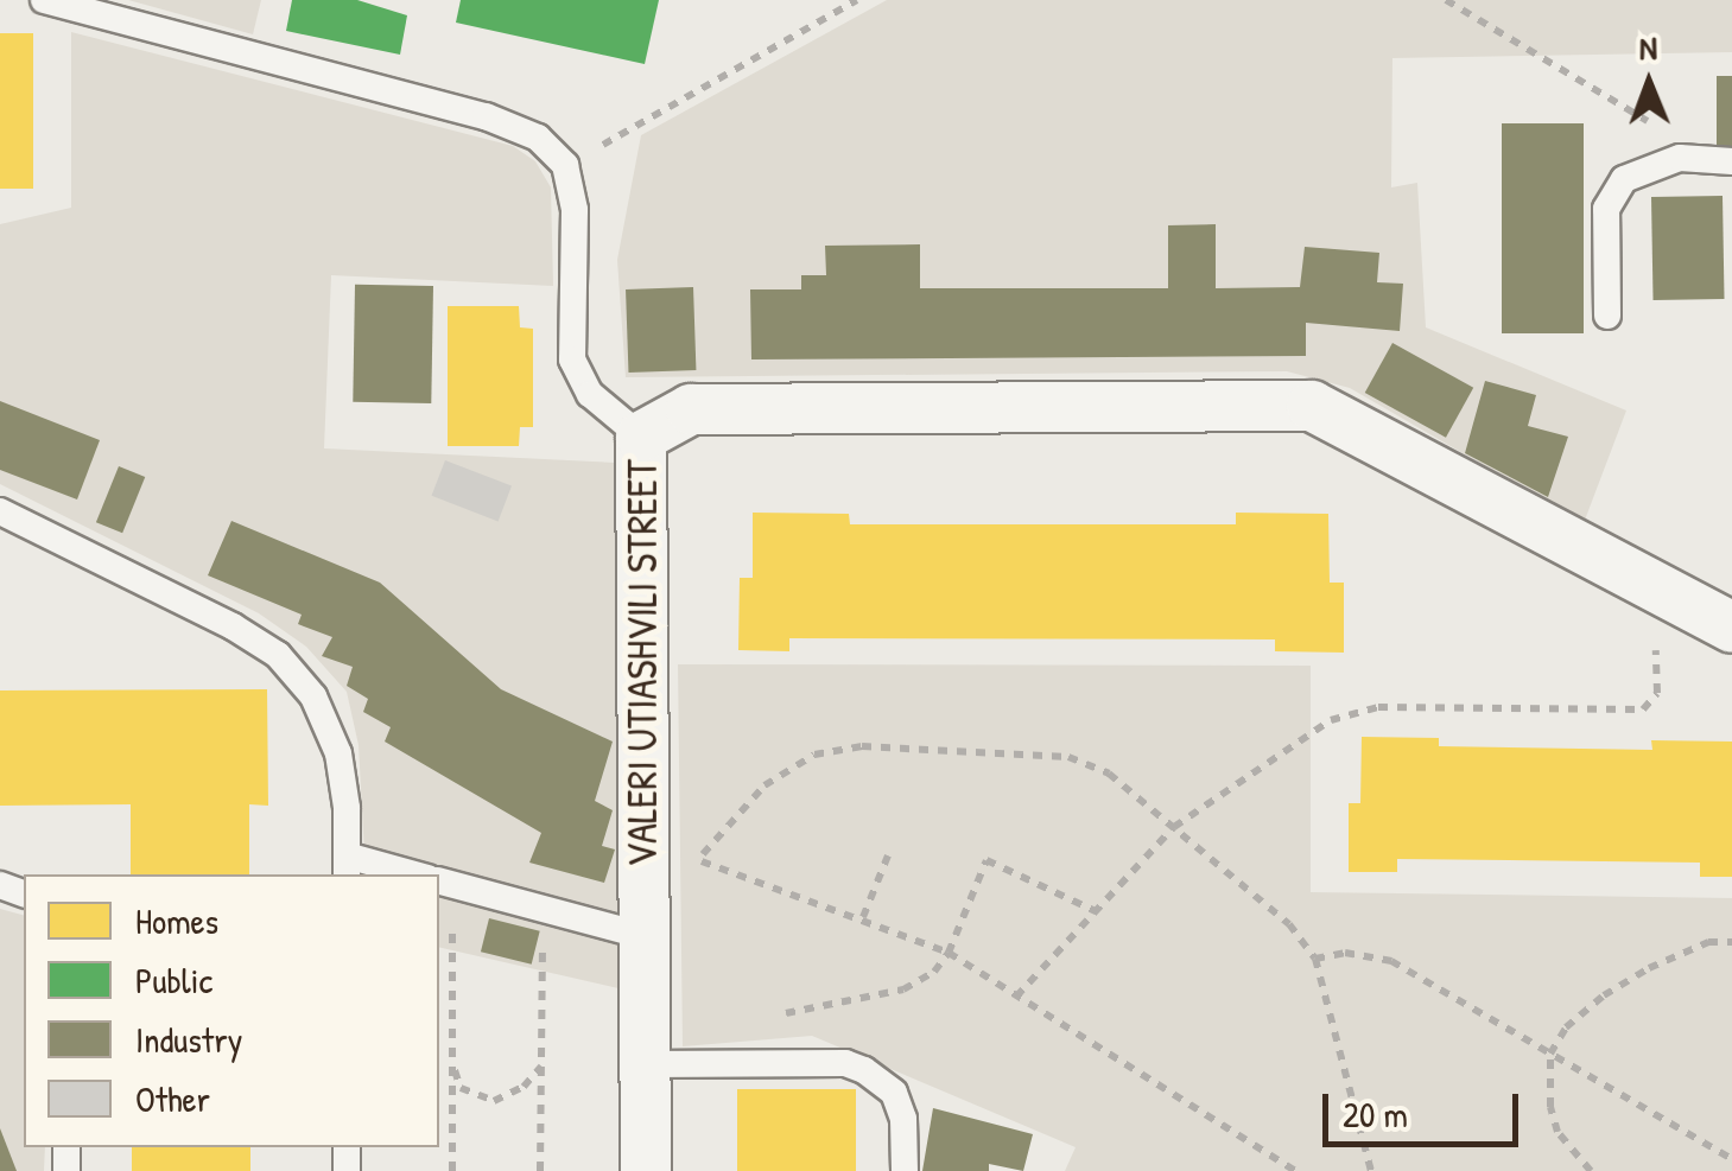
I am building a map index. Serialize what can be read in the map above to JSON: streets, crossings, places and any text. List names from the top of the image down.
{
  "streets": {
    "street": ["VALERI UTIASHVILI STREET"]
  },
  "legend": [
    "Homes",
    "Public",
    "Industry",
    "Other"
  ],
  "scale_bar": "20 m",
  "north": "top"
}
